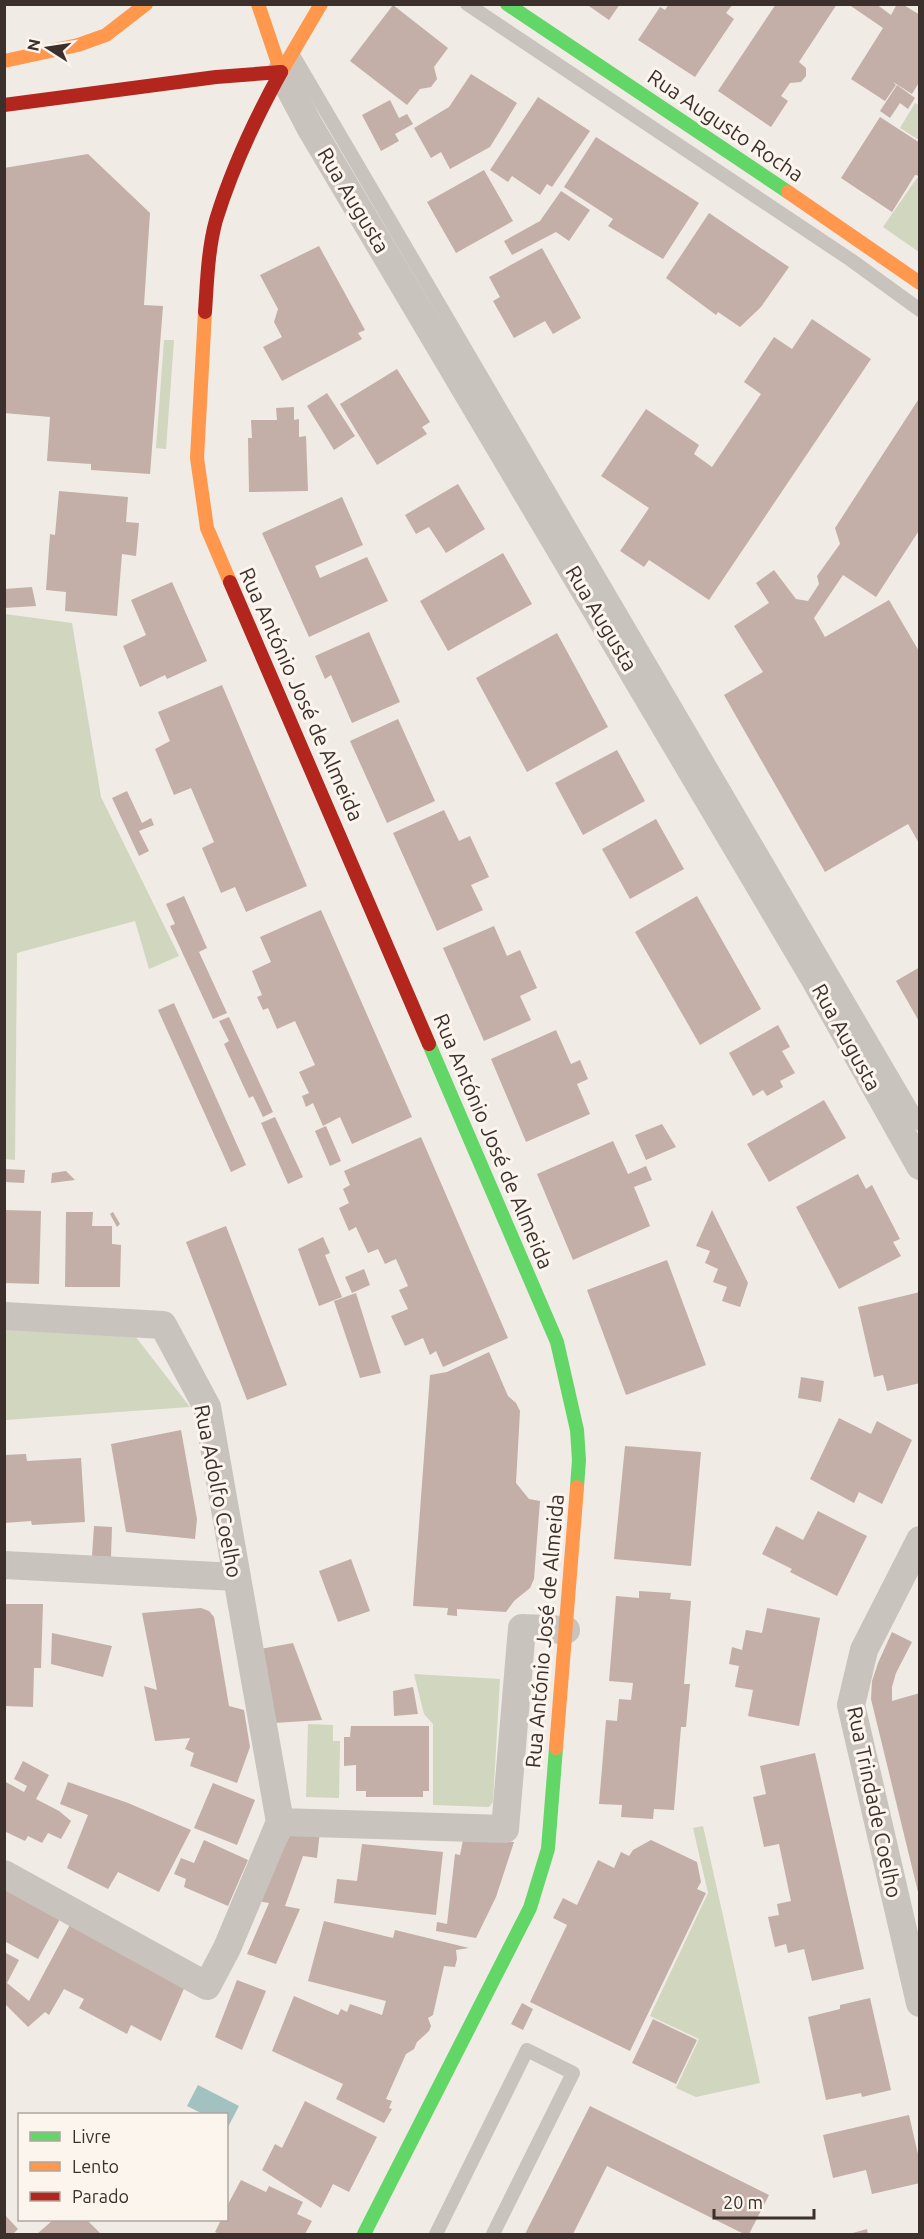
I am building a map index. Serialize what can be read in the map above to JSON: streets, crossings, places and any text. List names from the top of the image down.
{
  "streets": {
    "street": [
      "Rua Augusto Rocha",
      "Rua Augusta",
      "Rua António José de Almeida",
      "Rua Adolfo Coelho",
      "Rua Trindade Coelho"
    ]
  },
  "crossings": [
    ["Rua Augusta", "Rua António José de Almeida"]
  ],
  "legend": ["Livre", "Lento", "Parado"],
  "scale_bar": "20 m",
  "north": "left"
}
